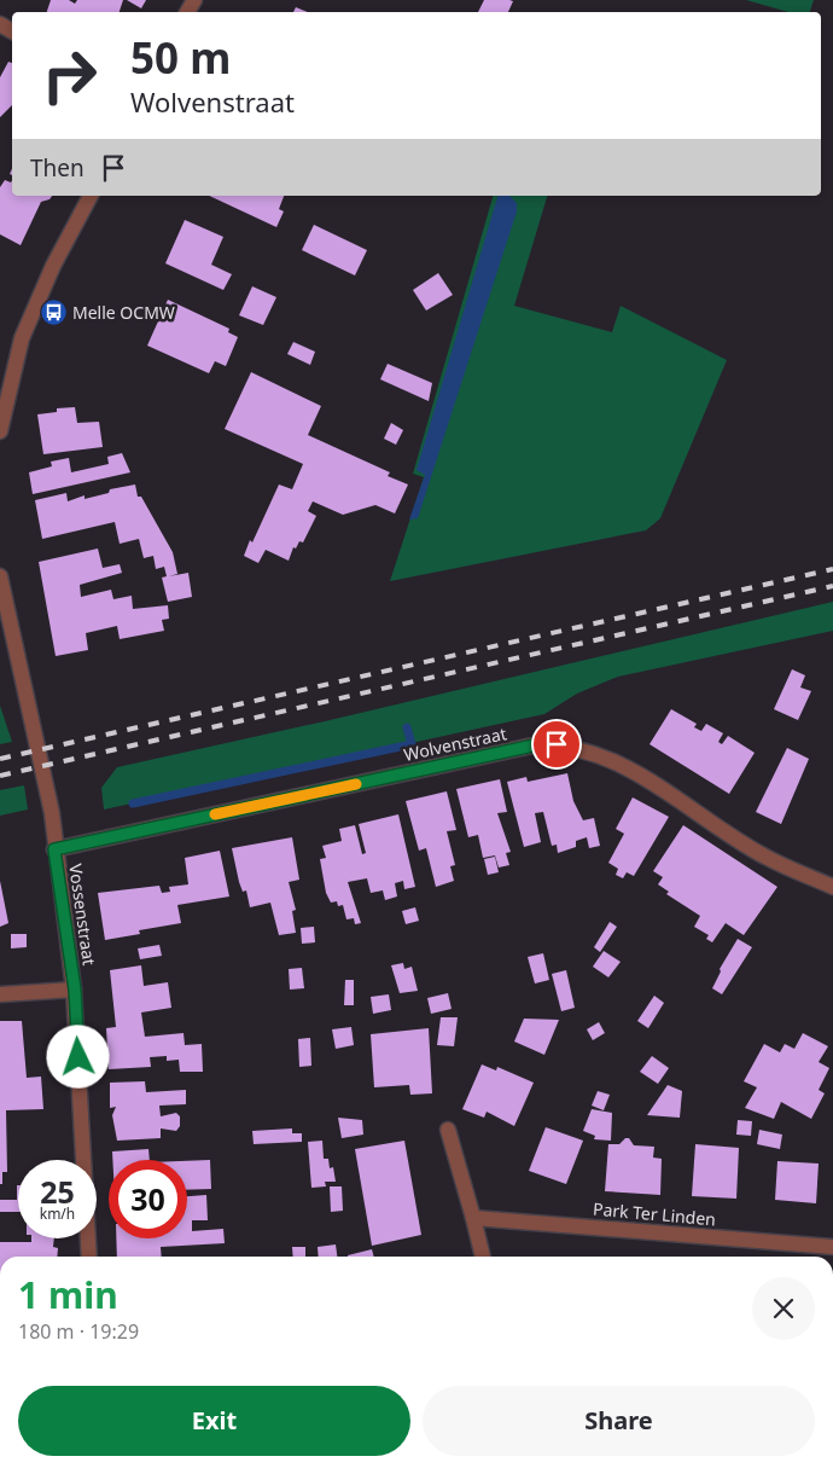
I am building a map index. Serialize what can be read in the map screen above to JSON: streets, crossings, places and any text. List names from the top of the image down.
{
  "streets": {
    "street": ["Wolvenstraat", "Vossenstraat", "Park Ter Linden"]
  },
  "crossings": [
    ["Wolvenstraat", "Vossenstraat"]
  ],
  "places": {
    "bus stop": ["Melle OCMW"]
  },
  "page": {
    "turn": ["50 m", "Wolvenstraat"],
    "then": "Then",
    "speed": "25 km/h",
    "limit": "30",
    "heading": ["1 min", "180 m · 19:29"],
    "buttons": ["Exit", "Share"]
  }
}
